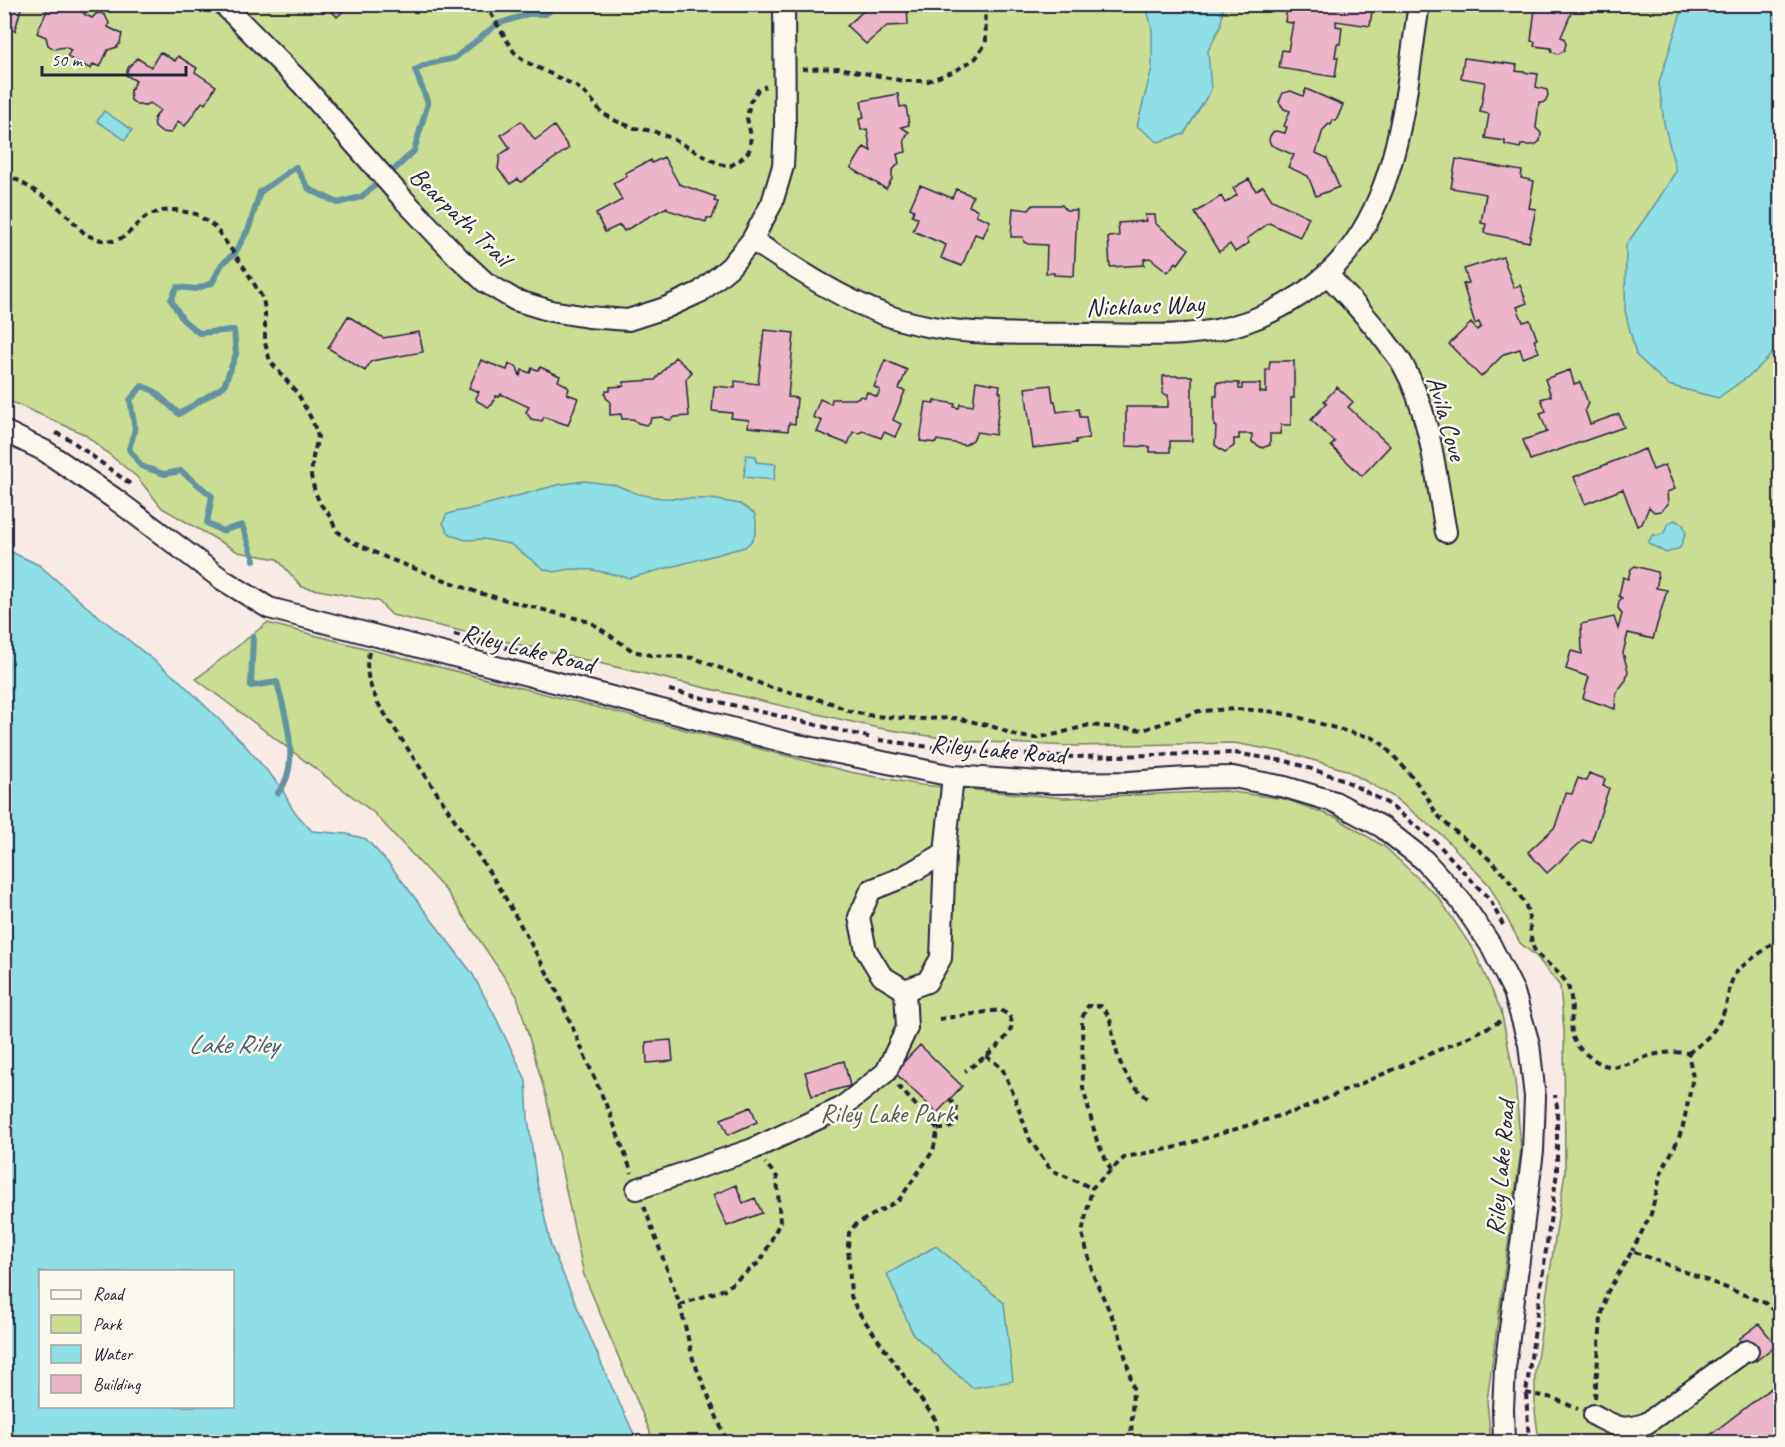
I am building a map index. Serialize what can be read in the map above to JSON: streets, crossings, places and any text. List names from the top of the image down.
{
  "streets": {
    "street": [
      "Bearpath Trail",
      "Nicklaus Way",
      "Avila Cove",
      "Riley Lake Road"
    ]
  },
  "crossings": [
    ["Bearpath Trail", "Nicklaus Way"],
    ["Nicklaus Way", "Avila Cove"]
  ],
  "water": ["Lake Riley"],
  "parks": ["Riley Lake Park"],
  "legend": [
    "Road",
    "Park",
    "Water",
    "Building"
  ],
  "scale_bar": "50 m"
}
